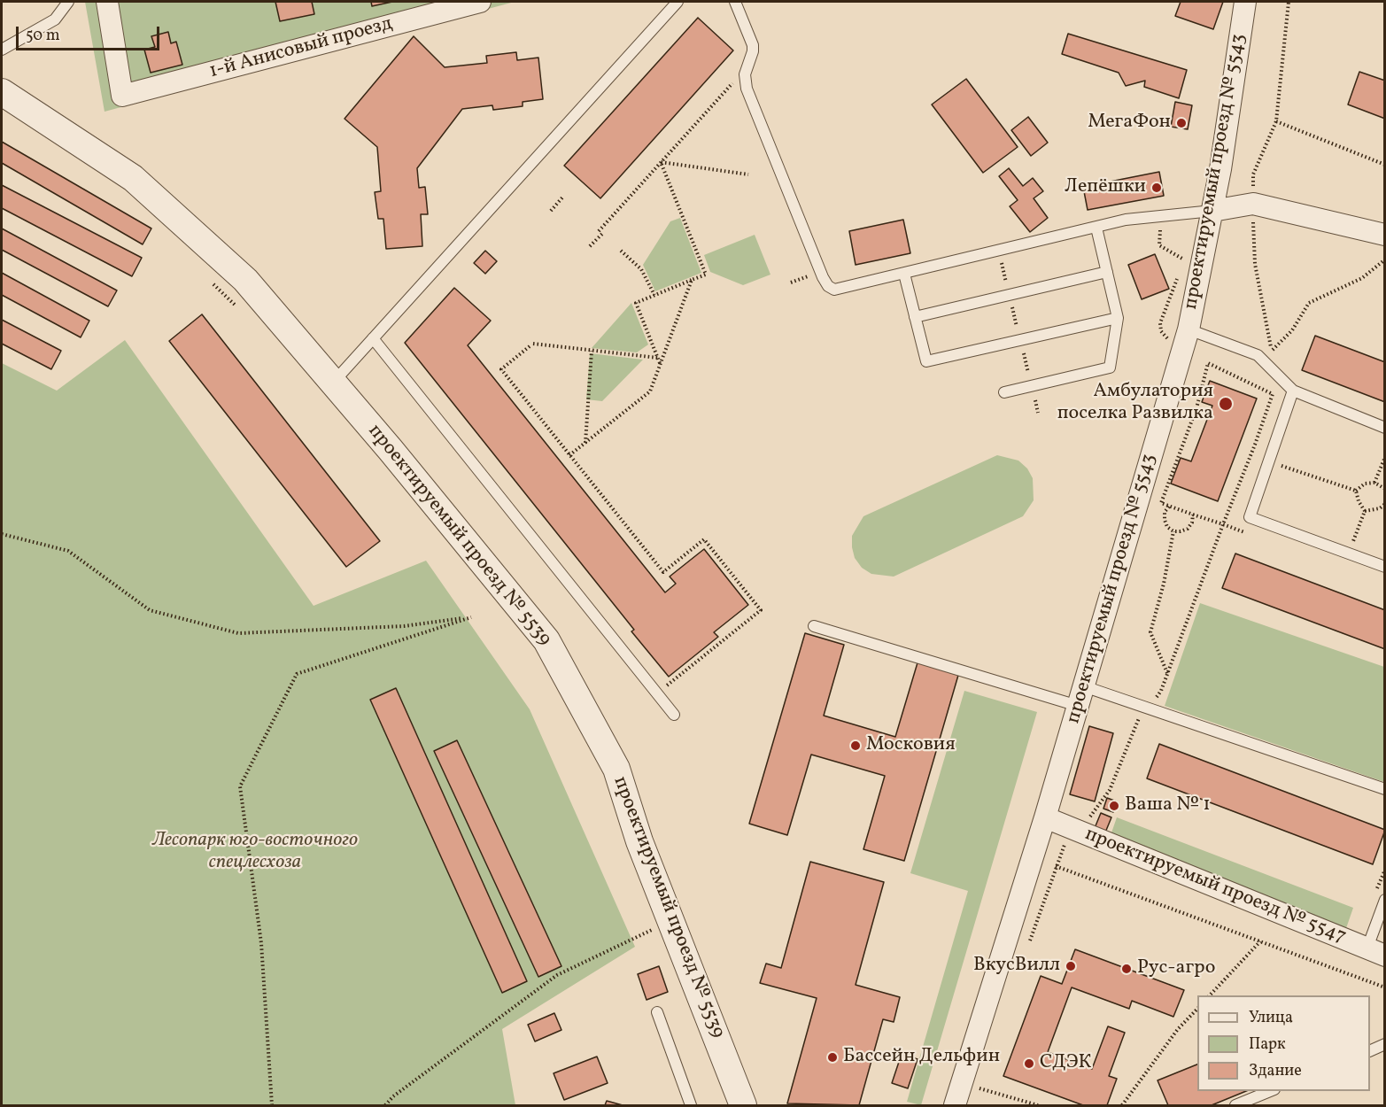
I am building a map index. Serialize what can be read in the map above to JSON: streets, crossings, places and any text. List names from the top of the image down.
{
  "streets": {
    "street": [
      "1-й Анисовый проезд",
      "проектируемый проезд № 5543",
      "проектируемый проезд № 5539",
      "проектируемый проезд № 5547"
    ]
  },
  "crossings": [
    ["проектируемый проезд № 5543", "проектируемый проезд № 5547"]
  ],
  "parks": ["Лесопарк юго-восточного спецлесхоза"],
  "places": [
    "МегаФон",
    "Лепёшки",
    "Амбулатория поселка Развилка",
    "Московия",
    "Ваша № 1",
    "ВкусВилл",
    "Рус-агро",
    "Бассейн Дельфин",
    "СДЭК"
  ],
  "legend": ["Улица", "Парк", "Здание"],
  "scale_bar": "50 m"
}
